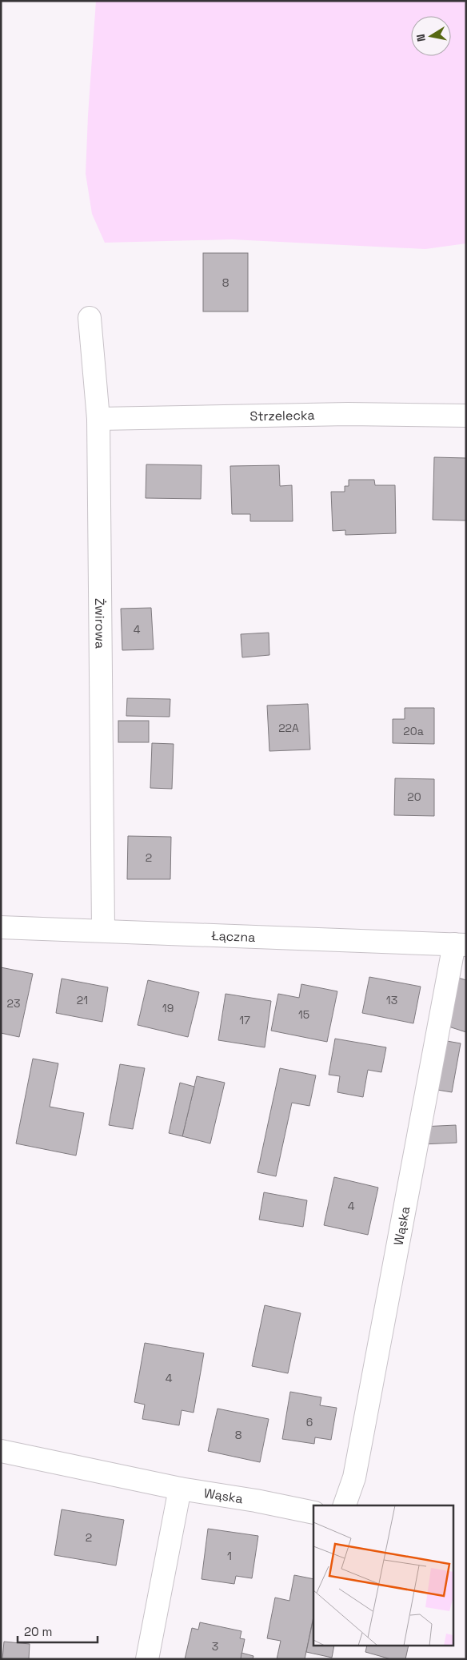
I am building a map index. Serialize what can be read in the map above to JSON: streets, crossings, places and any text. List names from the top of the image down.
{
  "streets": {
    "street": [
      "Strzelecka",
      "Żwirowa",
      "Łączna",
      "Wąska"
    ]
  },
  "crossings": [
    ["Strzelecka", "Żwirowa"],
    ["Żwirowa", "Łączna"],
    ["Łączna", "Wąska"]
  ],
  "house_numbers": [
    "8",
    "4",
    "22A",
    "20a",
    "20",
    "2",
    "21",
    "13",
    "23",
    "19",
    "15",
    "17",
    "4",
    "4",
    "6",
    "8",
    "2",
    "1",
    "3"
  ],
  "scale_bar": "20 m",
  "north": "left"
}
